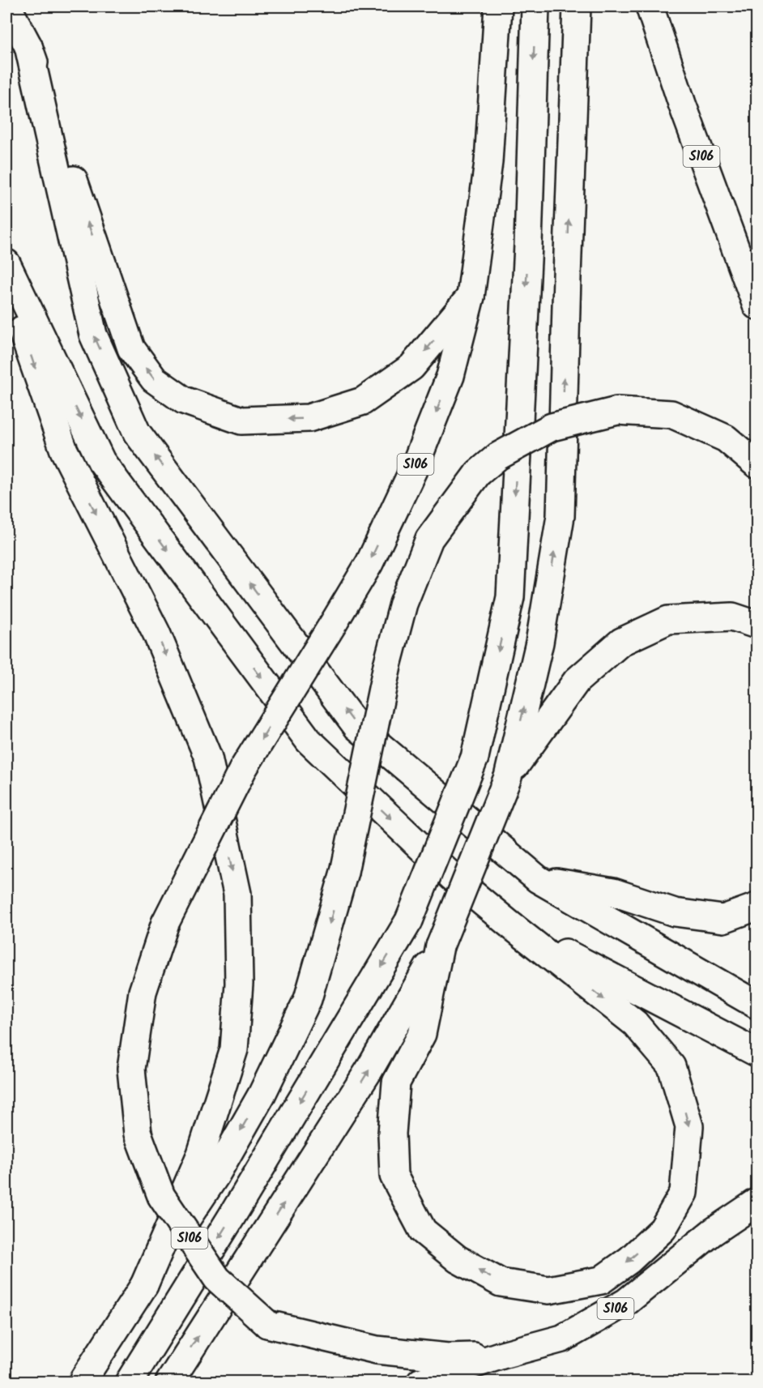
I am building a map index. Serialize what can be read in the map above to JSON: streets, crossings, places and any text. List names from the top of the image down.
{
  "streets": {
    "main road": ["S106"]
  }
}
